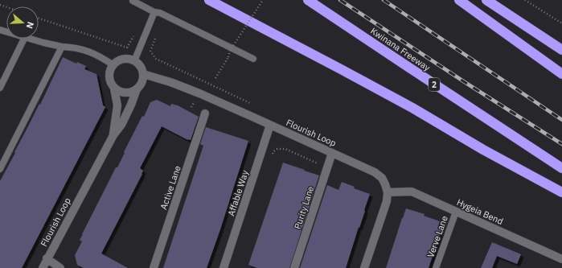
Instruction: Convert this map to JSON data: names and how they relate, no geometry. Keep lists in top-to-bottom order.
{
  "streets": {
    "highway": ["Kwinana Freeway", "2"],
    "street": [
      "Flourish Loop",
      "Active Lane",
      "Affable Way",
      "Purity Lane",
      "Hygeia Bend"
    ],
    "lane": ["Verve Lane"]
  },
  "crossings": [
    ["Flourish Loop", "Affable Way"],
    ["Flourish Loop", "Purity Lane"],
    ["Flourish Loop", "Hygeia Bend"],
    ["Hygeia Bend", "Verve Lane"]
  ],
  "north": "right"
}
